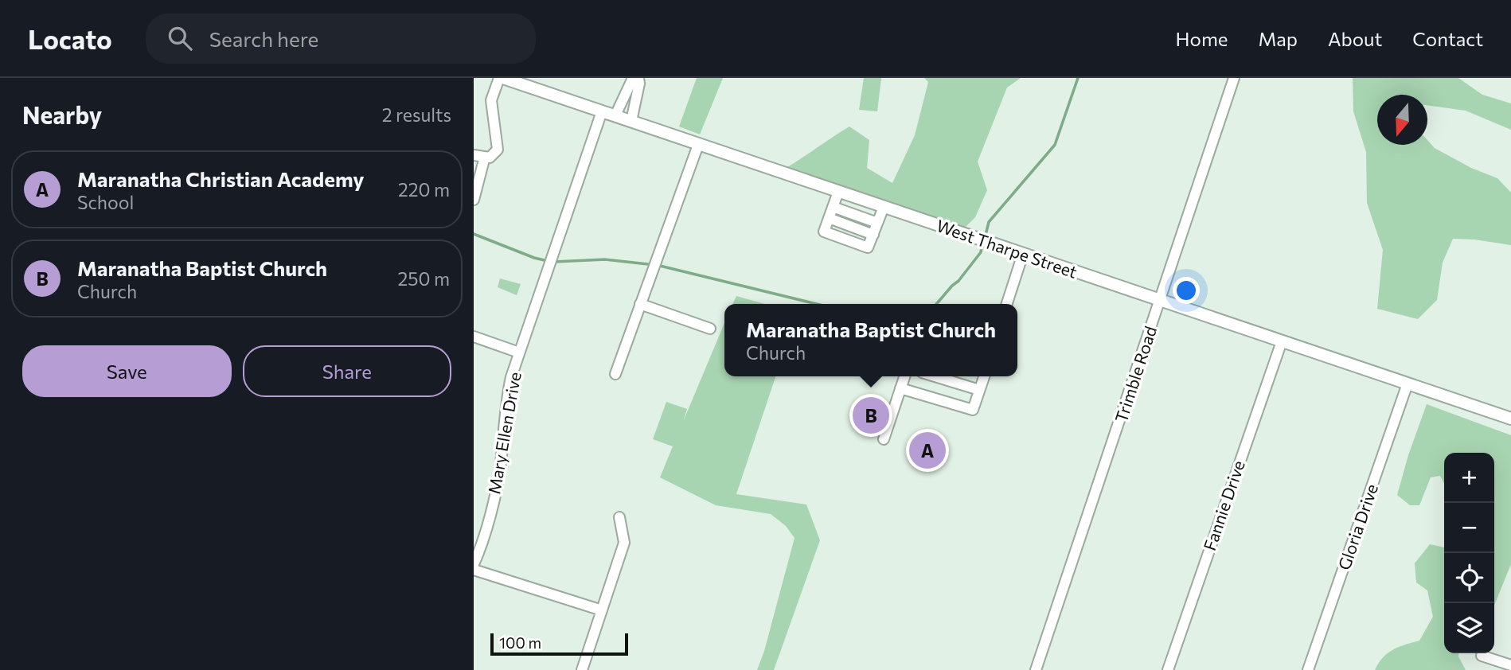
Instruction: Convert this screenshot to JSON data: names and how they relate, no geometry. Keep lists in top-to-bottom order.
{
  "streets": {
    "main road": ["West Tharpe Street"],
    "street": [
      "Trimble Road",
      "Mary Ellen Drive",
      "Fannie Drive",
      "Gloria Drive"
    ]
  },
  "crossings": [
    ["West Tharpe Street", "Trimble Road"],
    ["West Tharpe Street", "Mary Ellen Drive"],
    ["West Tharpe Street", "Fannie Drive"],
    ["West Tharpe Street", "Gloria Drive"]
  ],
  "scale_bar": "100 m",
  "north": "bottom",
  "page": {
    "header": "Locato",
    "search": "Search here",
    "nav": [
      "Home",
      "Map",
      "About",
      "Contact"
    ],
    "heading": ["Nearby", "2 results"],
    "list": [
      {
        "mark": "A",
        "name": "Maranatha Christian Academy",
        "note": "School",
        "value": "220 m"
      },
      {
        "mark": "B",
        "name": "Maranatha Baptist Church",
        "note": "Church",
        "value": "250 m"
      }
    ],
    "popup": ["Maranatha Baptist Church", "Church"],
    "buttons": ["Save", "Share"],
    "pins": ["B", "A"],
    "map_buttons": ["+", "−"],
    "scale": "100 m"
  }
}
